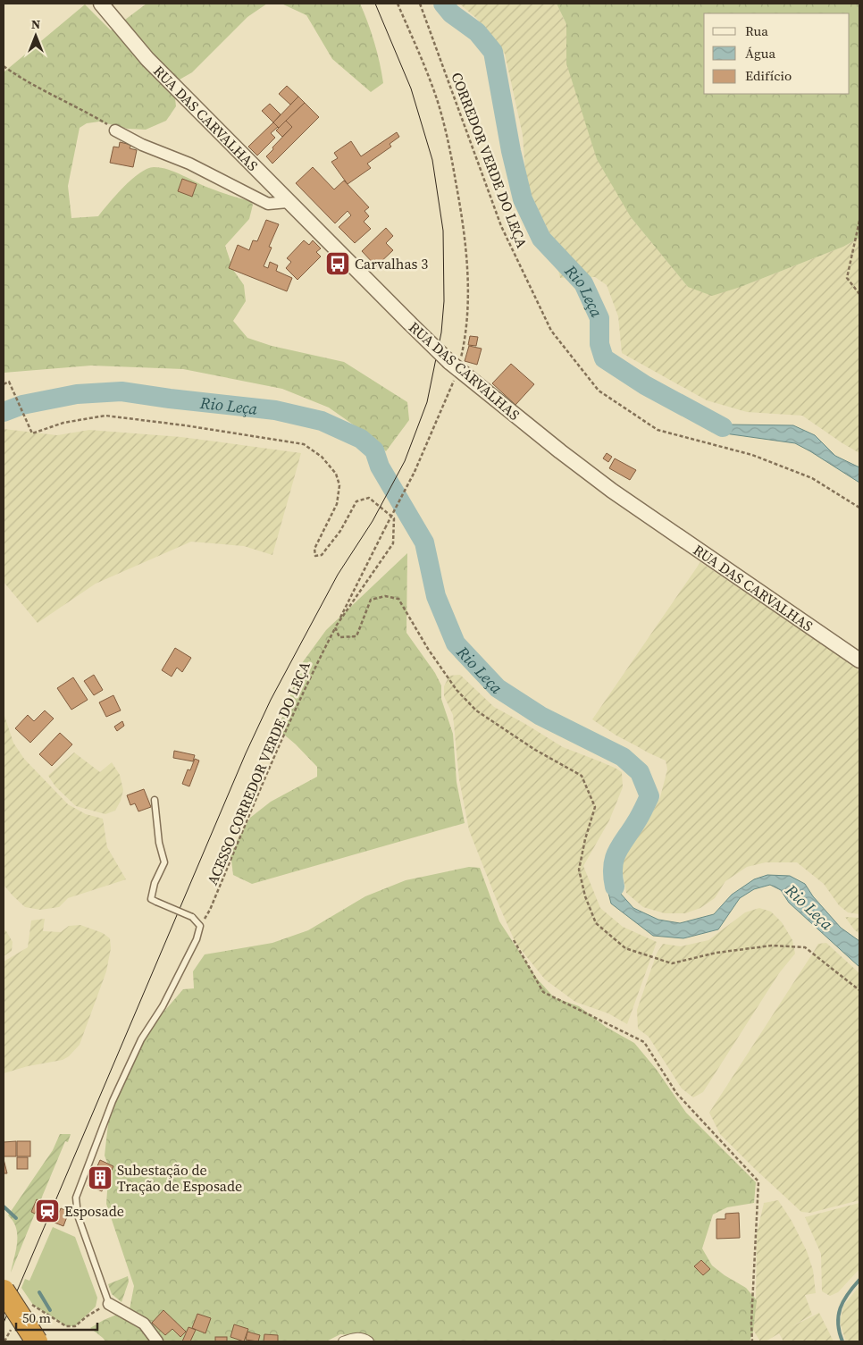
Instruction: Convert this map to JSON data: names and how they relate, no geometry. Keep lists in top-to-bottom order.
{
  "streets": {
    "street": ["RUA DAS CARVALHAS"],
    "path": ["CORREDOR VERDE DO LEÇA", "ACESSO CORREDOR VERDE DO LEÇA"]
  },
  "crossings": [
    ["RUA DAS CARVALHAS", "CORREDOR VERDE DO LEÇA"],
    ["CORREDOR VERDE DO LEÇA", "ACESSO CORREDOR VERDE DO LEÇA"]
  ],
  "water": ["Rio Leça"],
  "places": {
    "bus stop": ["Carvalhas 3"],
    "building": ["Subestação de Tração de Esposade"],
    "station": ["Esposade"]
  },
  "legend": ["Rua", "Água", "Edifício"],
  "scale_bar": "50 m",
  "north": "top"
}
